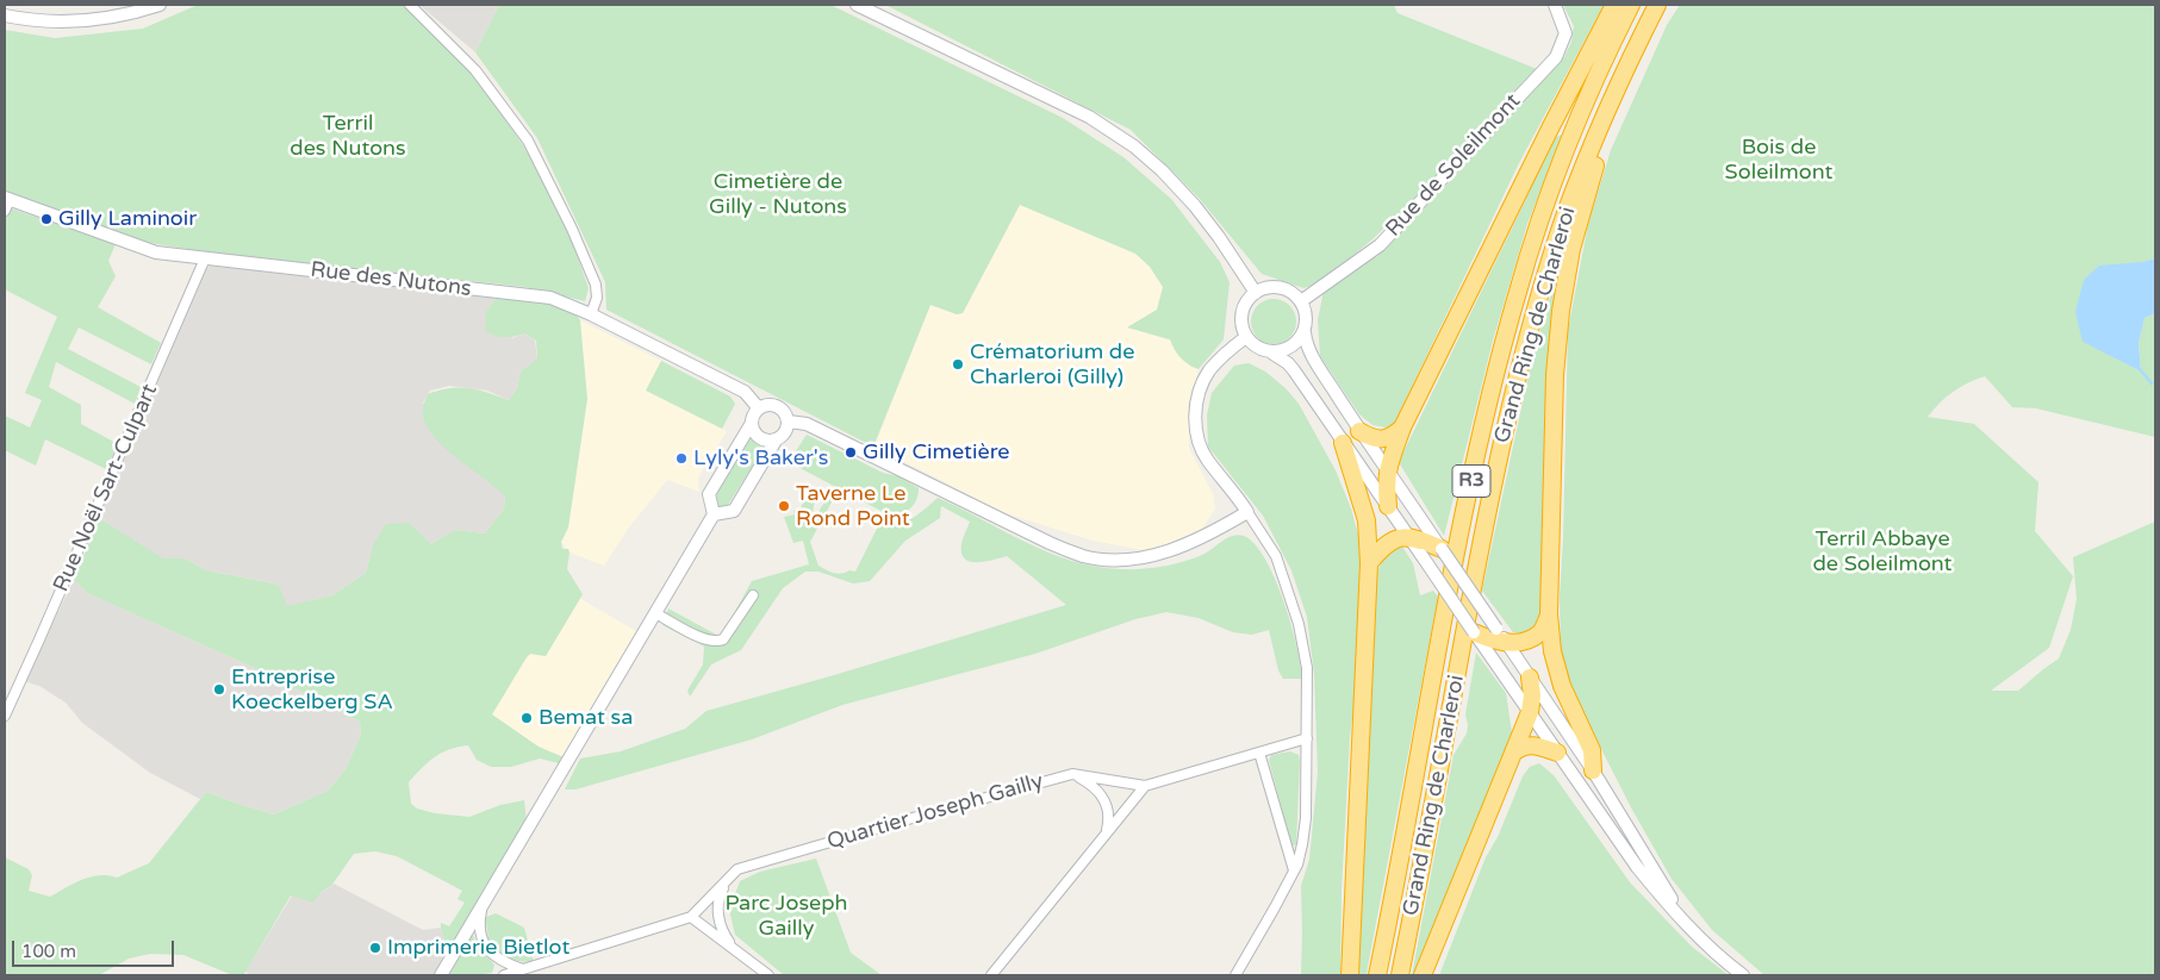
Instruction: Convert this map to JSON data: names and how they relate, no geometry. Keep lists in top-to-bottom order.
{
  "streets": {
    "highway": ["Grand Ring de Charleroi", "R3"],
    "street": [
      "Rue de Soleilmont",
      "Rue des Nutons",
      "Rue Noël Sart-Culpart",
      "Quartier Joseph Gailly"
    ]
  },
  "crossings": [
    ["Rue des Nutons", "Rue Noël Sart-Culpart"]
  ],
  "parks": [
    "Terril des Nutons",
    "Bois de Soleilmont",
    "Cimetière de Gilly - Nutons",
    "Terril Abbaye de Soleilmont",
    "Parc Joseph Gailly"
  ],
  "places": [
    "Gilly Laminoir",
    "Crématorium de Charleroi (Gilly)",
    "Gilly Cimetière",
    "Lyly's Baker's",
    "Taverne Le Rond Point",
    "Entreprise Koeckelberg SA",
    "Bemat sa",
    "Imprimerie Bietlot"
  ],
  "scale_bar": "100 m"
}
